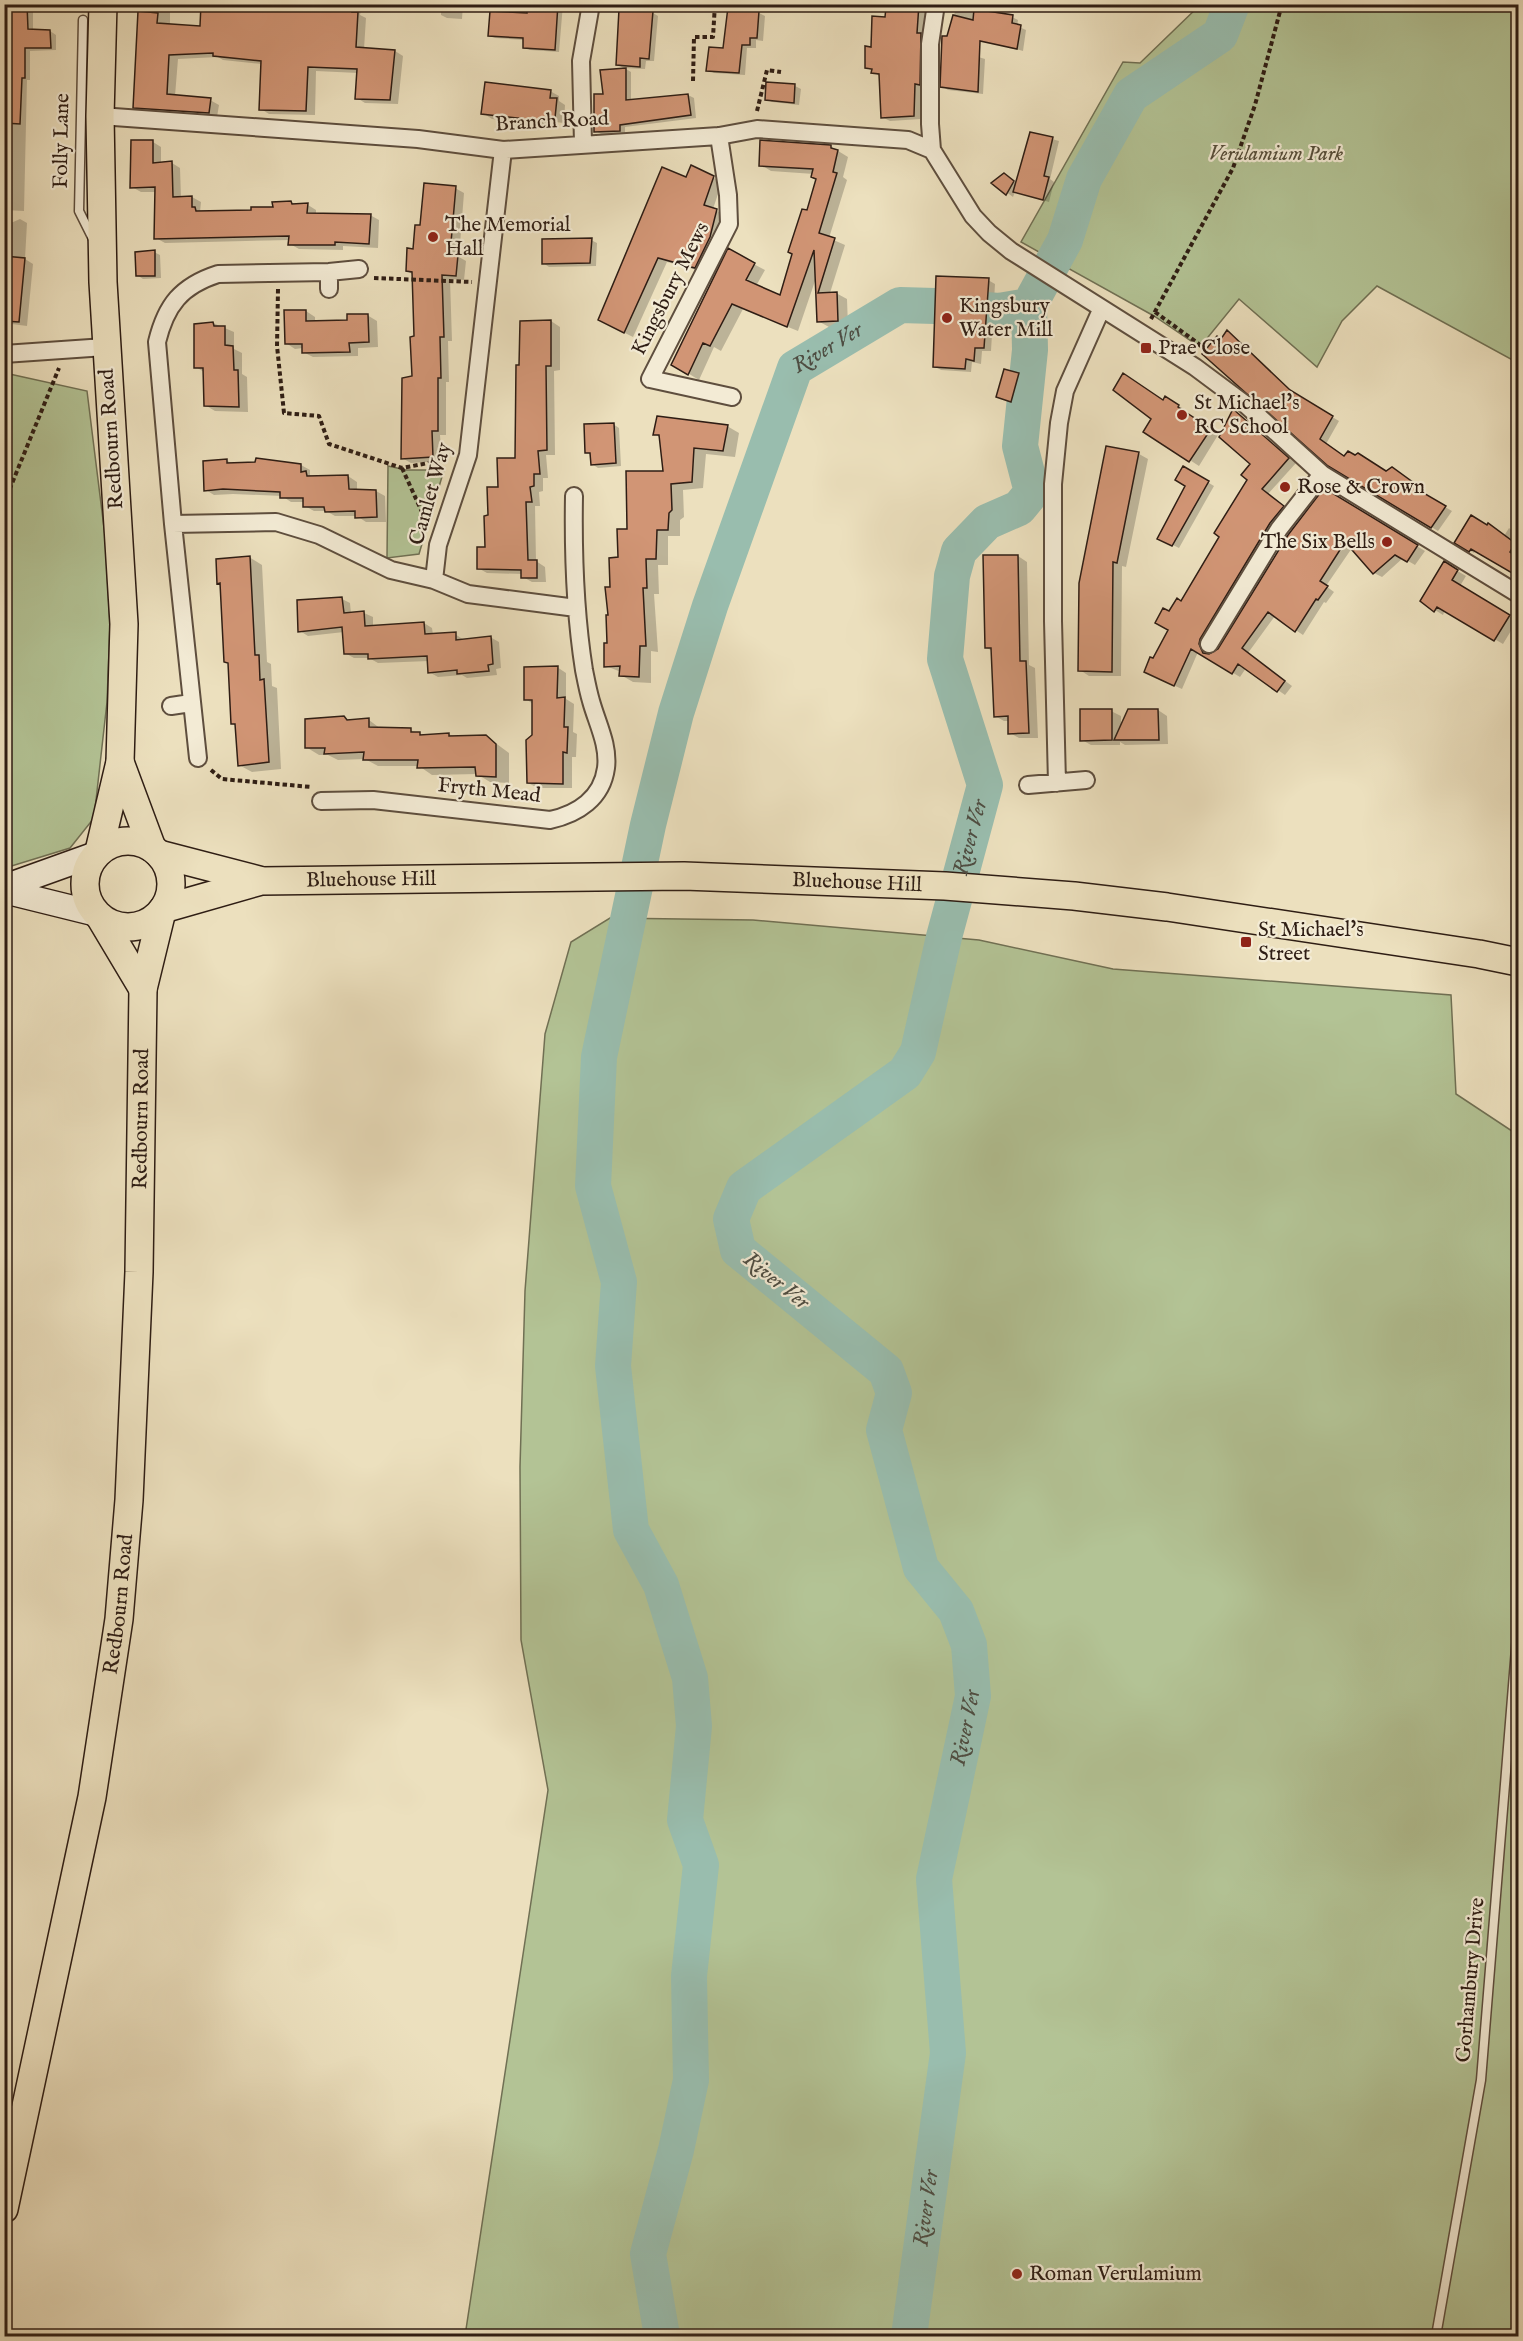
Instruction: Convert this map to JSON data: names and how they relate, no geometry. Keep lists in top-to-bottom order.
{
  "streets": {
    "main road": ["Redbourn Road", "Bluehouse Hill"],
    "street": [
      "Branch Road",
      "Kingsbury Mews",
      "Camlet Way",
      "Fryth Mead"
    ],
    "lane": ["Folly Lane", "Gorhambury Drive"]
  },
  "crossings": [
    ["Branch Road", "Kingsbury Mews"],
    ["Branch Road", "Redbourn Road"],
    ["Branch Road", "Camlet Way"],
    ["Folly Lane", "Redbourn Road"],
    ["Redbourn Road", "Bluehouse Hill"]
  ],
  "water": ["River Ver"],
  "parks": ["Verulamium Park"],
  "places": {
    "other": [
      "The Memorial Hall",
      "Kingsbury Water Mill",
      "St Michael's RC School",
      "Rose & Crown",
      "The Six Bells",
      "Roman Verulamium"
    ],
    "transit": ["Prae Close", "St Michael's Street"]
  }
}
